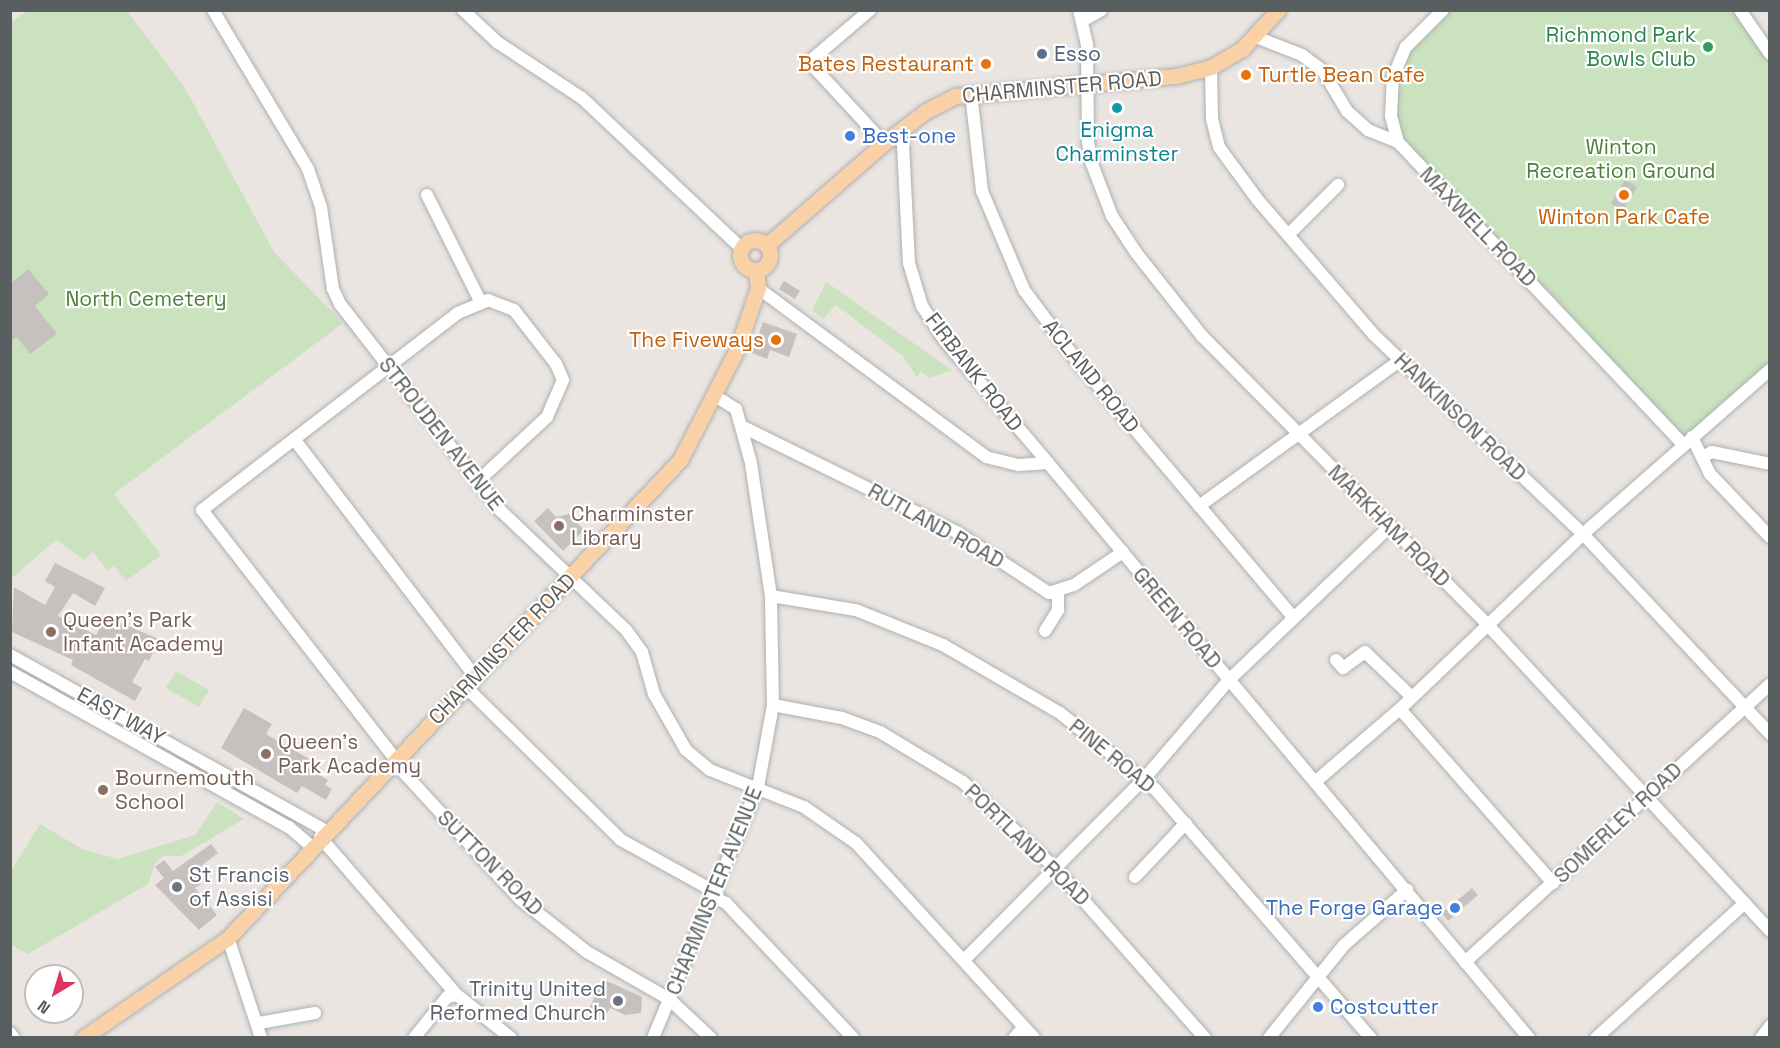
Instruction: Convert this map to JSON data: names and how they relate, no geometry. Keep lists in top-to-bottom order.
{
  "streets": {
    "main road": ["CHARMINSTER ROAD"],
    "street": [
      "MAXWELL ROAD",
      "FIRBANK ROAD",
      "ACLAND ROAD",
      "HANKINSON ROAD",
      "STROUDEN AVENUE",
      "RUTLAND ROAD",
      "MARKHAM ROAD",
      "GREEN ROAD",
      "EAST WAY",
      "PINE ROAD",
      "SOMERLEY ROAD",
      "PORTLAND ROAD",
      "SUTTON ROAD",
      "CHARMINSTER AVENUE"
    ]
  },
  "crossings": [
    ["CHARMINSTER ROAD", "MAXWELL ROAD"],
    ["CHARMINSTER ROAD", "FIRBANK ROAD"],
    ["CHARMINSTER ROAD", "ACLAND ROAD"],
    ["CHARMINSTER ROAD", "HANKINSON ROAD"],
    ["CHARMINSTER ROAD", "STROUDEN AVENUE"],
    ["CHARMINSTER ROAD", "MARKHAM ROAD"],
    ["CHARMINSTER ROAD", "EAST WAY"],
    ["CHARMINSTER ROAD", "SUTTON ROAD"],
    ["CHARMINSTER ROAD", "CHARMINSTER AVENUE"],
    ["FIRBANK ROAD", "GREEN ROAD"],
    ["HANKINSON ROAD", "SOMERLEY ROAD"],
    ["STROUDEN AVENUE", "CHARMINSTER AVENUE"],
    ["RUTLAND ROAD", "CHARMINSTER AVENUE"],
    ["MARKHAM ROAD", "SOMERLEY ROAD"],
    ["GREEN ROAD", "SOMERLEY ROAD"],
    ["PINE ROAD", "CHARMINSTER AVENUE"],
    ["PORTLAND ROAD", "CHARMINSTER AVENUE"],
    ["SUTTON ROAD", "CHARMINSTER AVENUE"]
  ],
  "parks": ["Winton Recreation Ground", "North Cemetery"],
  "places": [
    "Richmond Park Bowls Club",
    "Esso",
    "Bates Restaurant",
    "Turtle Bean Cafe",
    "Enigma Charminster",
    "Best-one",
    "Winton Park Cafe",
    "The Fiveways",
    "Charminster Library",
    "Queen's Park Infant Academy",
    "Queen's Park Academy",
    "Bournemouth School",
    "St Francis of Assisi",
    "The Forge Garage",
    "Trinity United Reformed Church",
    "Costcutter"
  ],
  "north": "bottom left"
}
